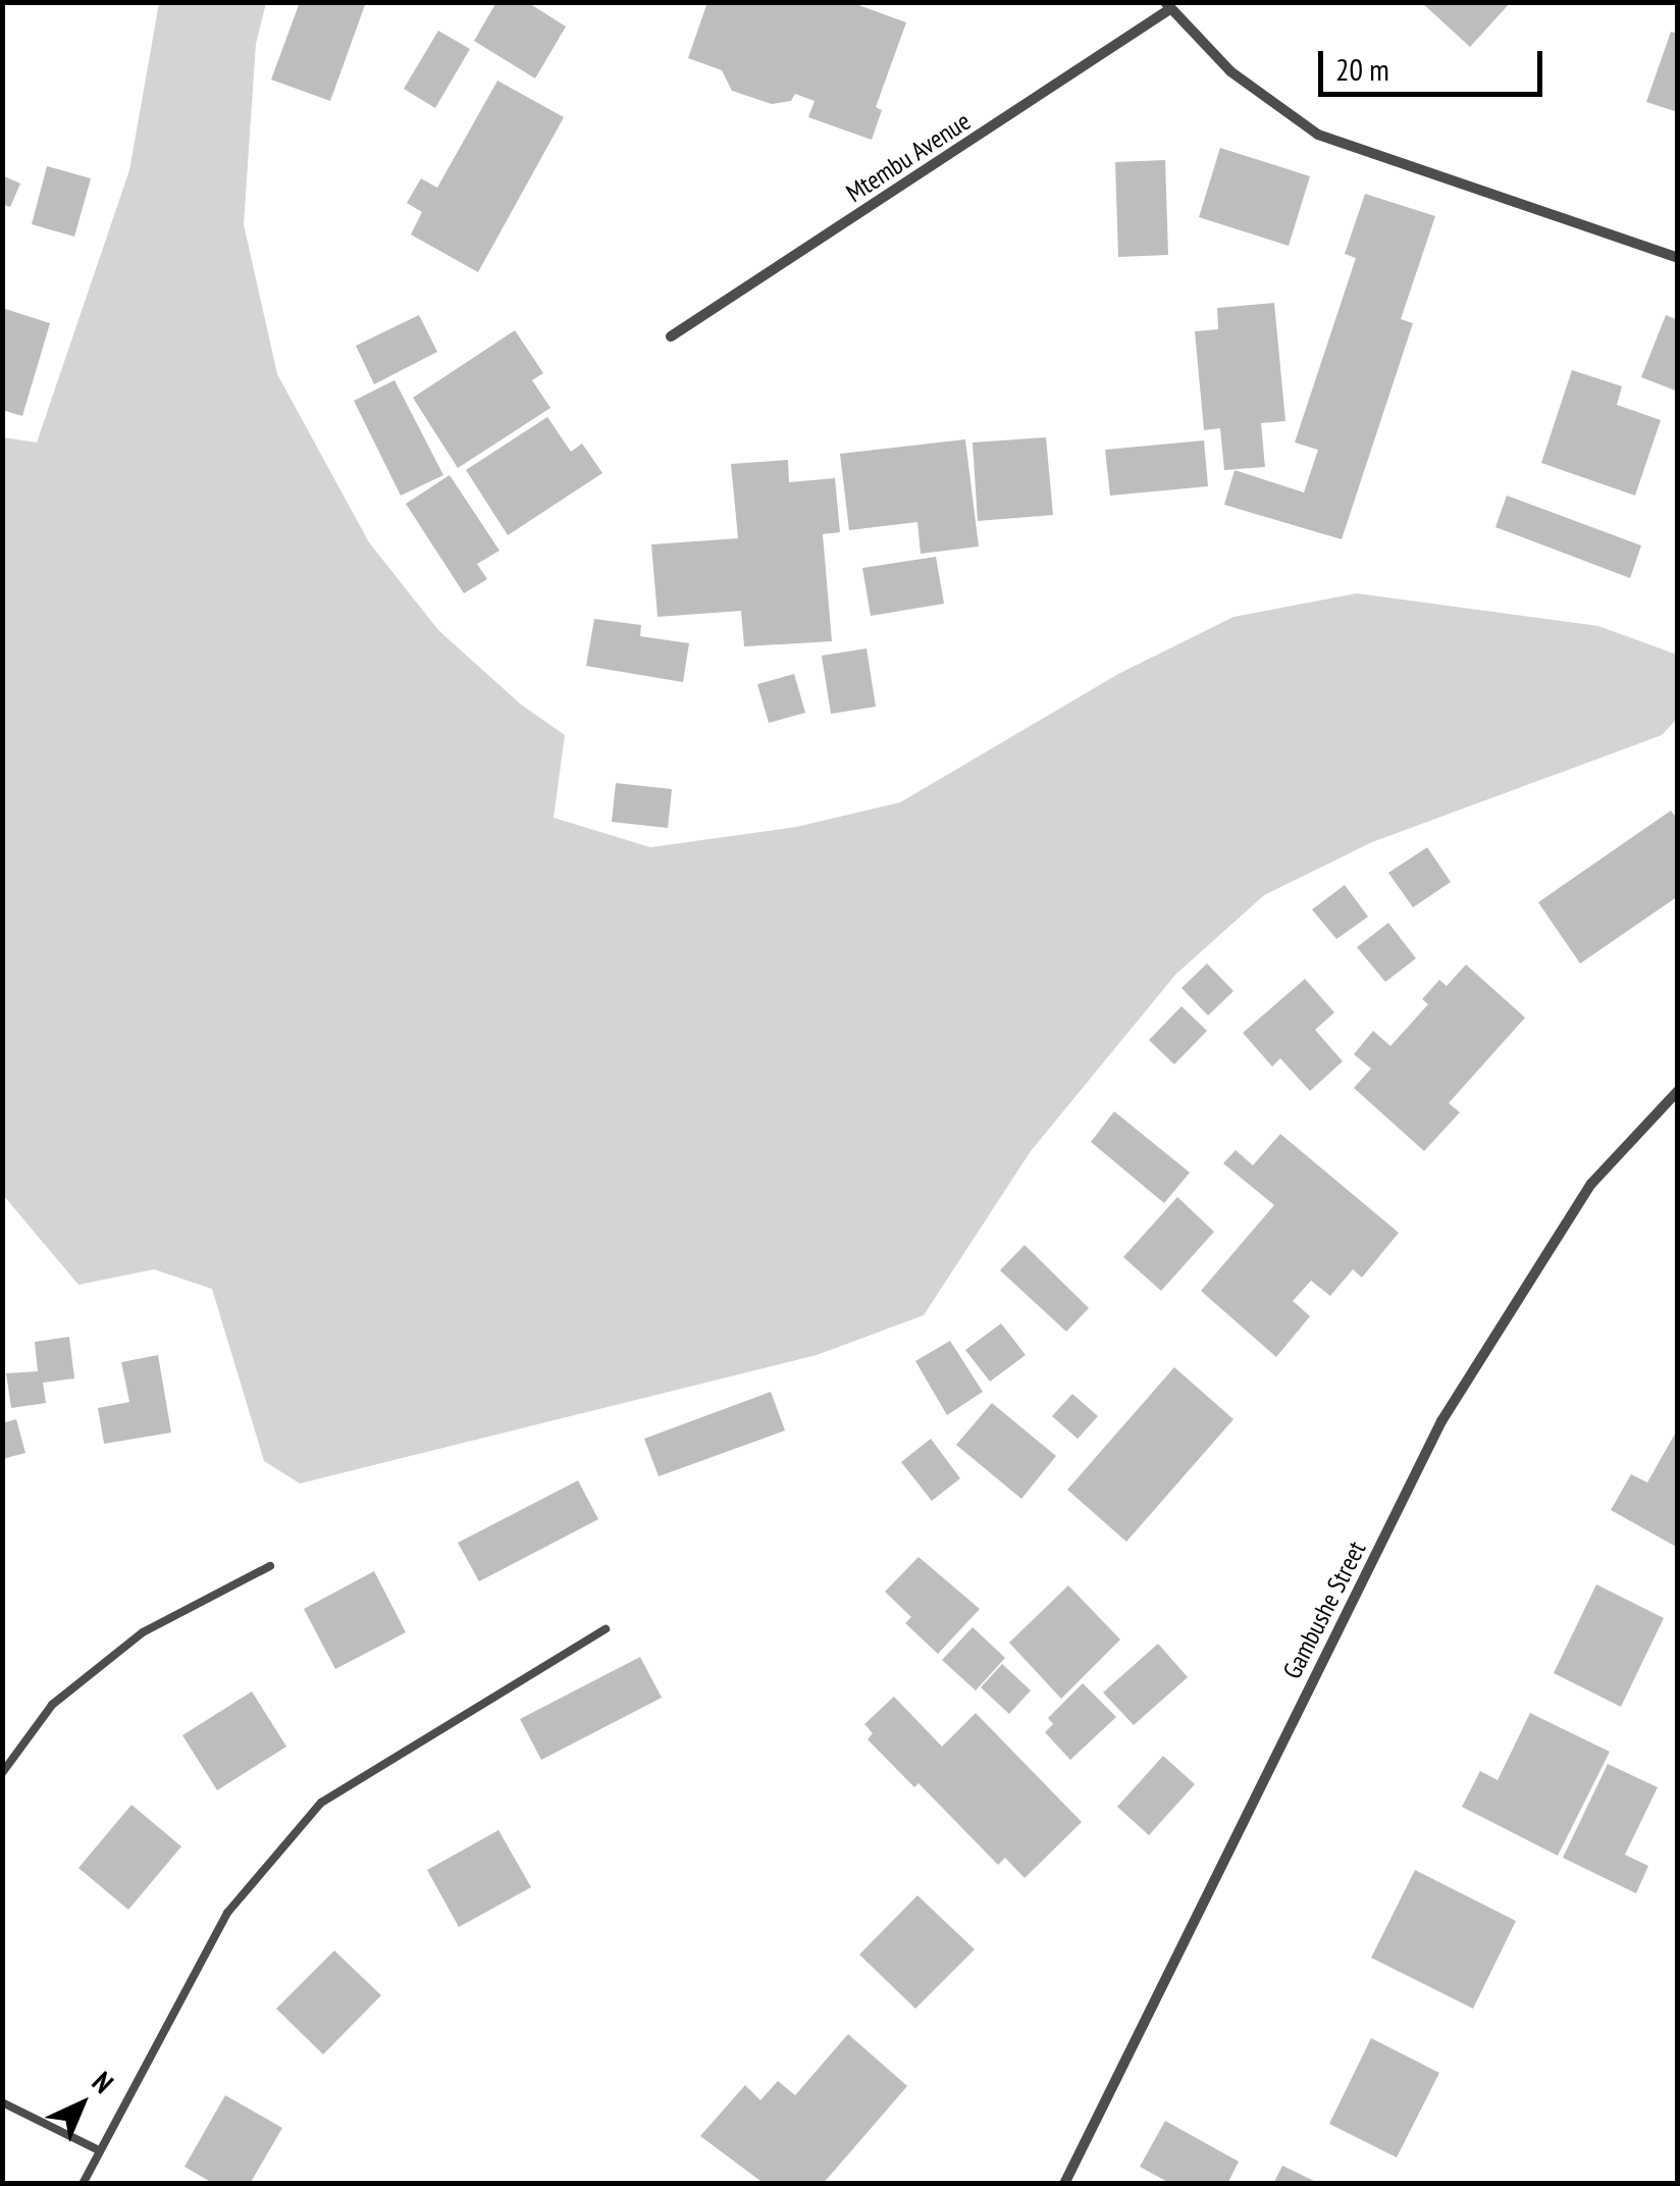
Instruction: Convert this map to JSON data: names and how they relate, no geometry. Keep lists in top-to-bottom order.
{
  "streets": {
    "street": ["Mtembu Avenue", "Gambushe Street"]
  },
  "scale_bar": "20 m",
  "north": "top right"
}
